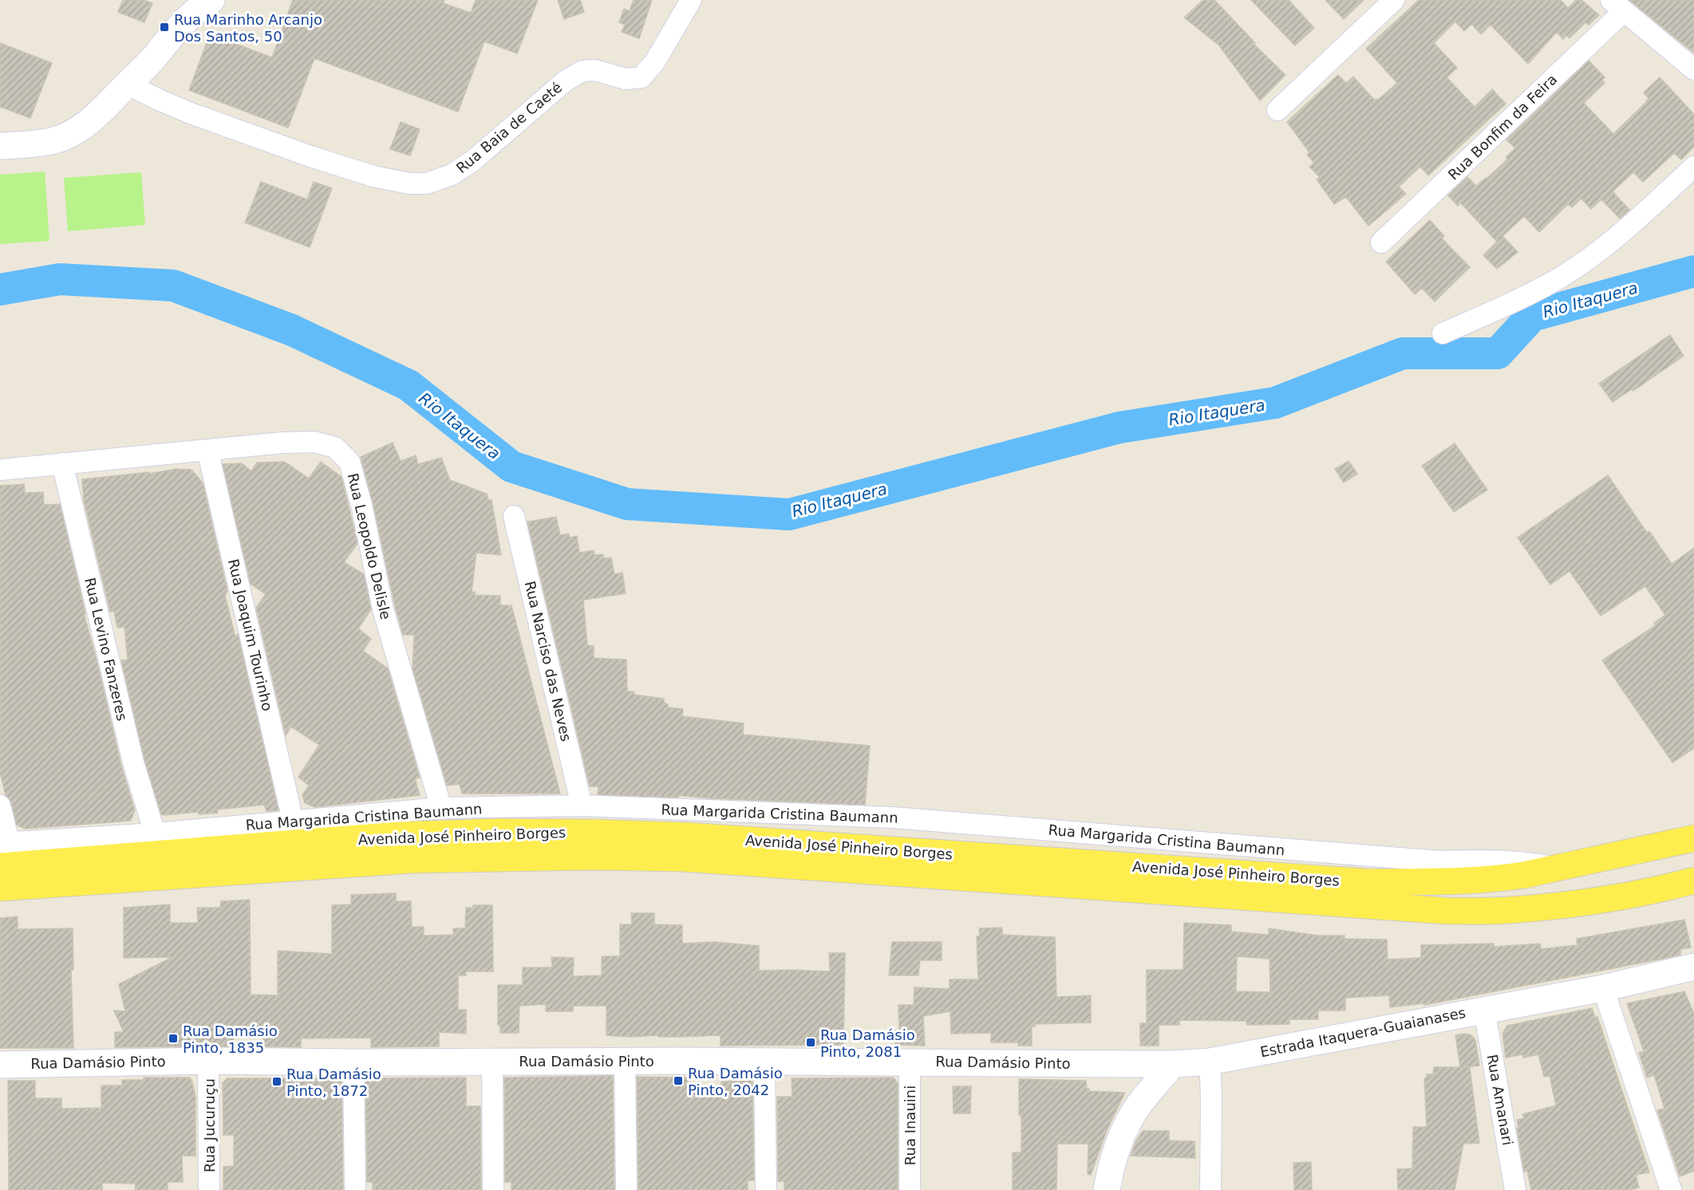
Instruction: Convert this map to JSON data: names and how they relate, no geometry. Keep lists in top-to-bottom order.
{
  "streets": {
    "main road": ["Avenida José Pinheiro Borges"],
    "street": [
      "Rua Bonfim da Feira",
      "Rua Baia de Caeté",
      "Rua Leopoldo Delisle",
      "Rua Joaquim Tourinho",
      "Rua Levino Fanzeres",
      "Rua Narciso das Neves",
      "Rua Margarida Cristina Baumann",
      "Estrada Itaquera-Guaianases",
      "Rua Damásio Pinto",
      "Rua Amanari",
      "Rua Jucuruçu",
      "Rua Inauini"
    ]
  },
  "crossings": [
    ["Rua Leopoldo Delisle", "Rua Joaquim Tourinho"],
    ["Rua Leopoldo Delisle", "Rua Levino Fanzeres"],
    ["Rua Leopoldo Delisle", "Rua Margarida Cristina Baumann"],
    ["Rua Joaquim Tourinho", "Rua Margarida Cristina Baumann"],
    ["Rua Levino Fanzeres", "Rua Margarida Cristina Baumann"],
    ["Rua Narciso das Neves", "Rua Margarida Cristina Baumann"],
    ["Rua Margarida Cristina Baumann", "Avenida José Pinheiro Borges"],
    ["Estrada Itaquera-Guaianases", "Rua Damásio Pinto"],
    ["Estrada Itaquera-Guaianases", "Rua Amanari"],
    ["Rua Damásio Pinto", "Rua Jucuruçu"],
    ["Rua Damásio Pinto", "Rua Inauini"]
  ],
  "water": ["Rio Itaquera"],
  "places": {
    "transit": [
      "Rua Marinho Arcanjo Dos Santos, 50",
      "Rua Damásio Pinto, 1835",
      "Rua Damásio Pinto, 2081",
      "Rua Damásio Pinto, 2042",
      "Rua Damásio Pinto, 1872"
    ]
  }
}
